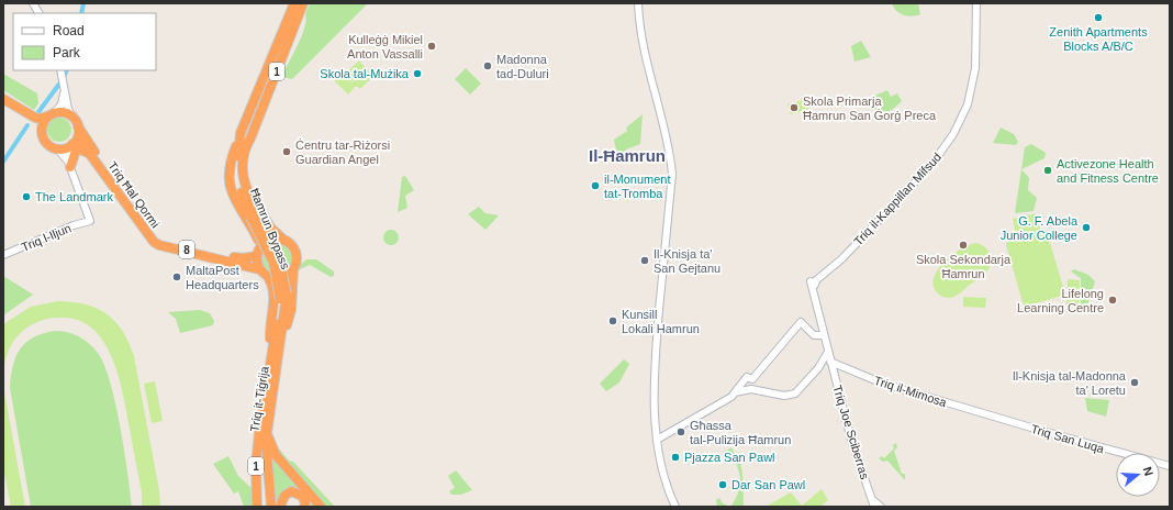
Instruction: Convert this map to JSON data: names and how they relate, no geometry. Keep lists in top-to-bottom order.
{
  "streets": {
    "highway": [
      "1",
      "Triq Ħal Qormi",
      "Ħamrun Bypass",
      "8",
      "Triq it-Tiġrija"
    ],
    "street": [
      "Triq il-Kappillan Mifsud",
      "Triq l-Iljun",
      "Triq il-Mimosa",
      "Triq Joe Sciberras",
      "Triq San Luqa"
    ]
  },
  "crossings": [
    ["1", "Ħamrun Bypass"],
    ["1", "Triq it-Tiġrija"],
    ["Triq Ħal Qormi", "Ħamrun Bypass"],
    ["Triq Ħal Qormi", "8"],
    ["Triq il-Kappillan Mifsud", "Triq Joe Sciberras"],
    ["Ħamrun Bypass", "8"],
    ["Ħamrun Bypass", "Triq it-Tiġrija"],
    ["Triq il-Mimosa", "Triq Joe Sciberras"],
    ["Triq il-Mimosa", "Triq San Luqa"]
  ],
  "districts": ["Il-Ħamrun"],
  "places": [
    "Zenith Apartments Blocks A/B/C",
    "Kulleġġ Mikiel Anton Vassalli",
    "Madonna tad-Duluri",
    "Skola tal-Mużika",
    "Skola Primarja Ħamrun San Ġorġ Preca",
    "Ċentru tar-Riżorsi Guardian Angel",
    "Activezone Health and Fitness Centre",
    "il-Monument tat-Tromba",
    "The Landmark",
    "G. F. Abela Junior College",
    "Skola Sekondarja Ħamrun",
    "Il-Knisja ta' San Gejtanu",
    "MaltaPost Headquarters",
    "Lifelong Learning Centre",
    "Kunsill Lokali Hamrun",
    "Il-Knisja tal-Madonna ta' Loretu",
    "Għassa tal-Pulizija Ħamrun",
    "Pjazza San Pawl",
    "Dar San Pawl"
  ],
  "legend": ["Road", "Park"],
  "north": "right"
}
